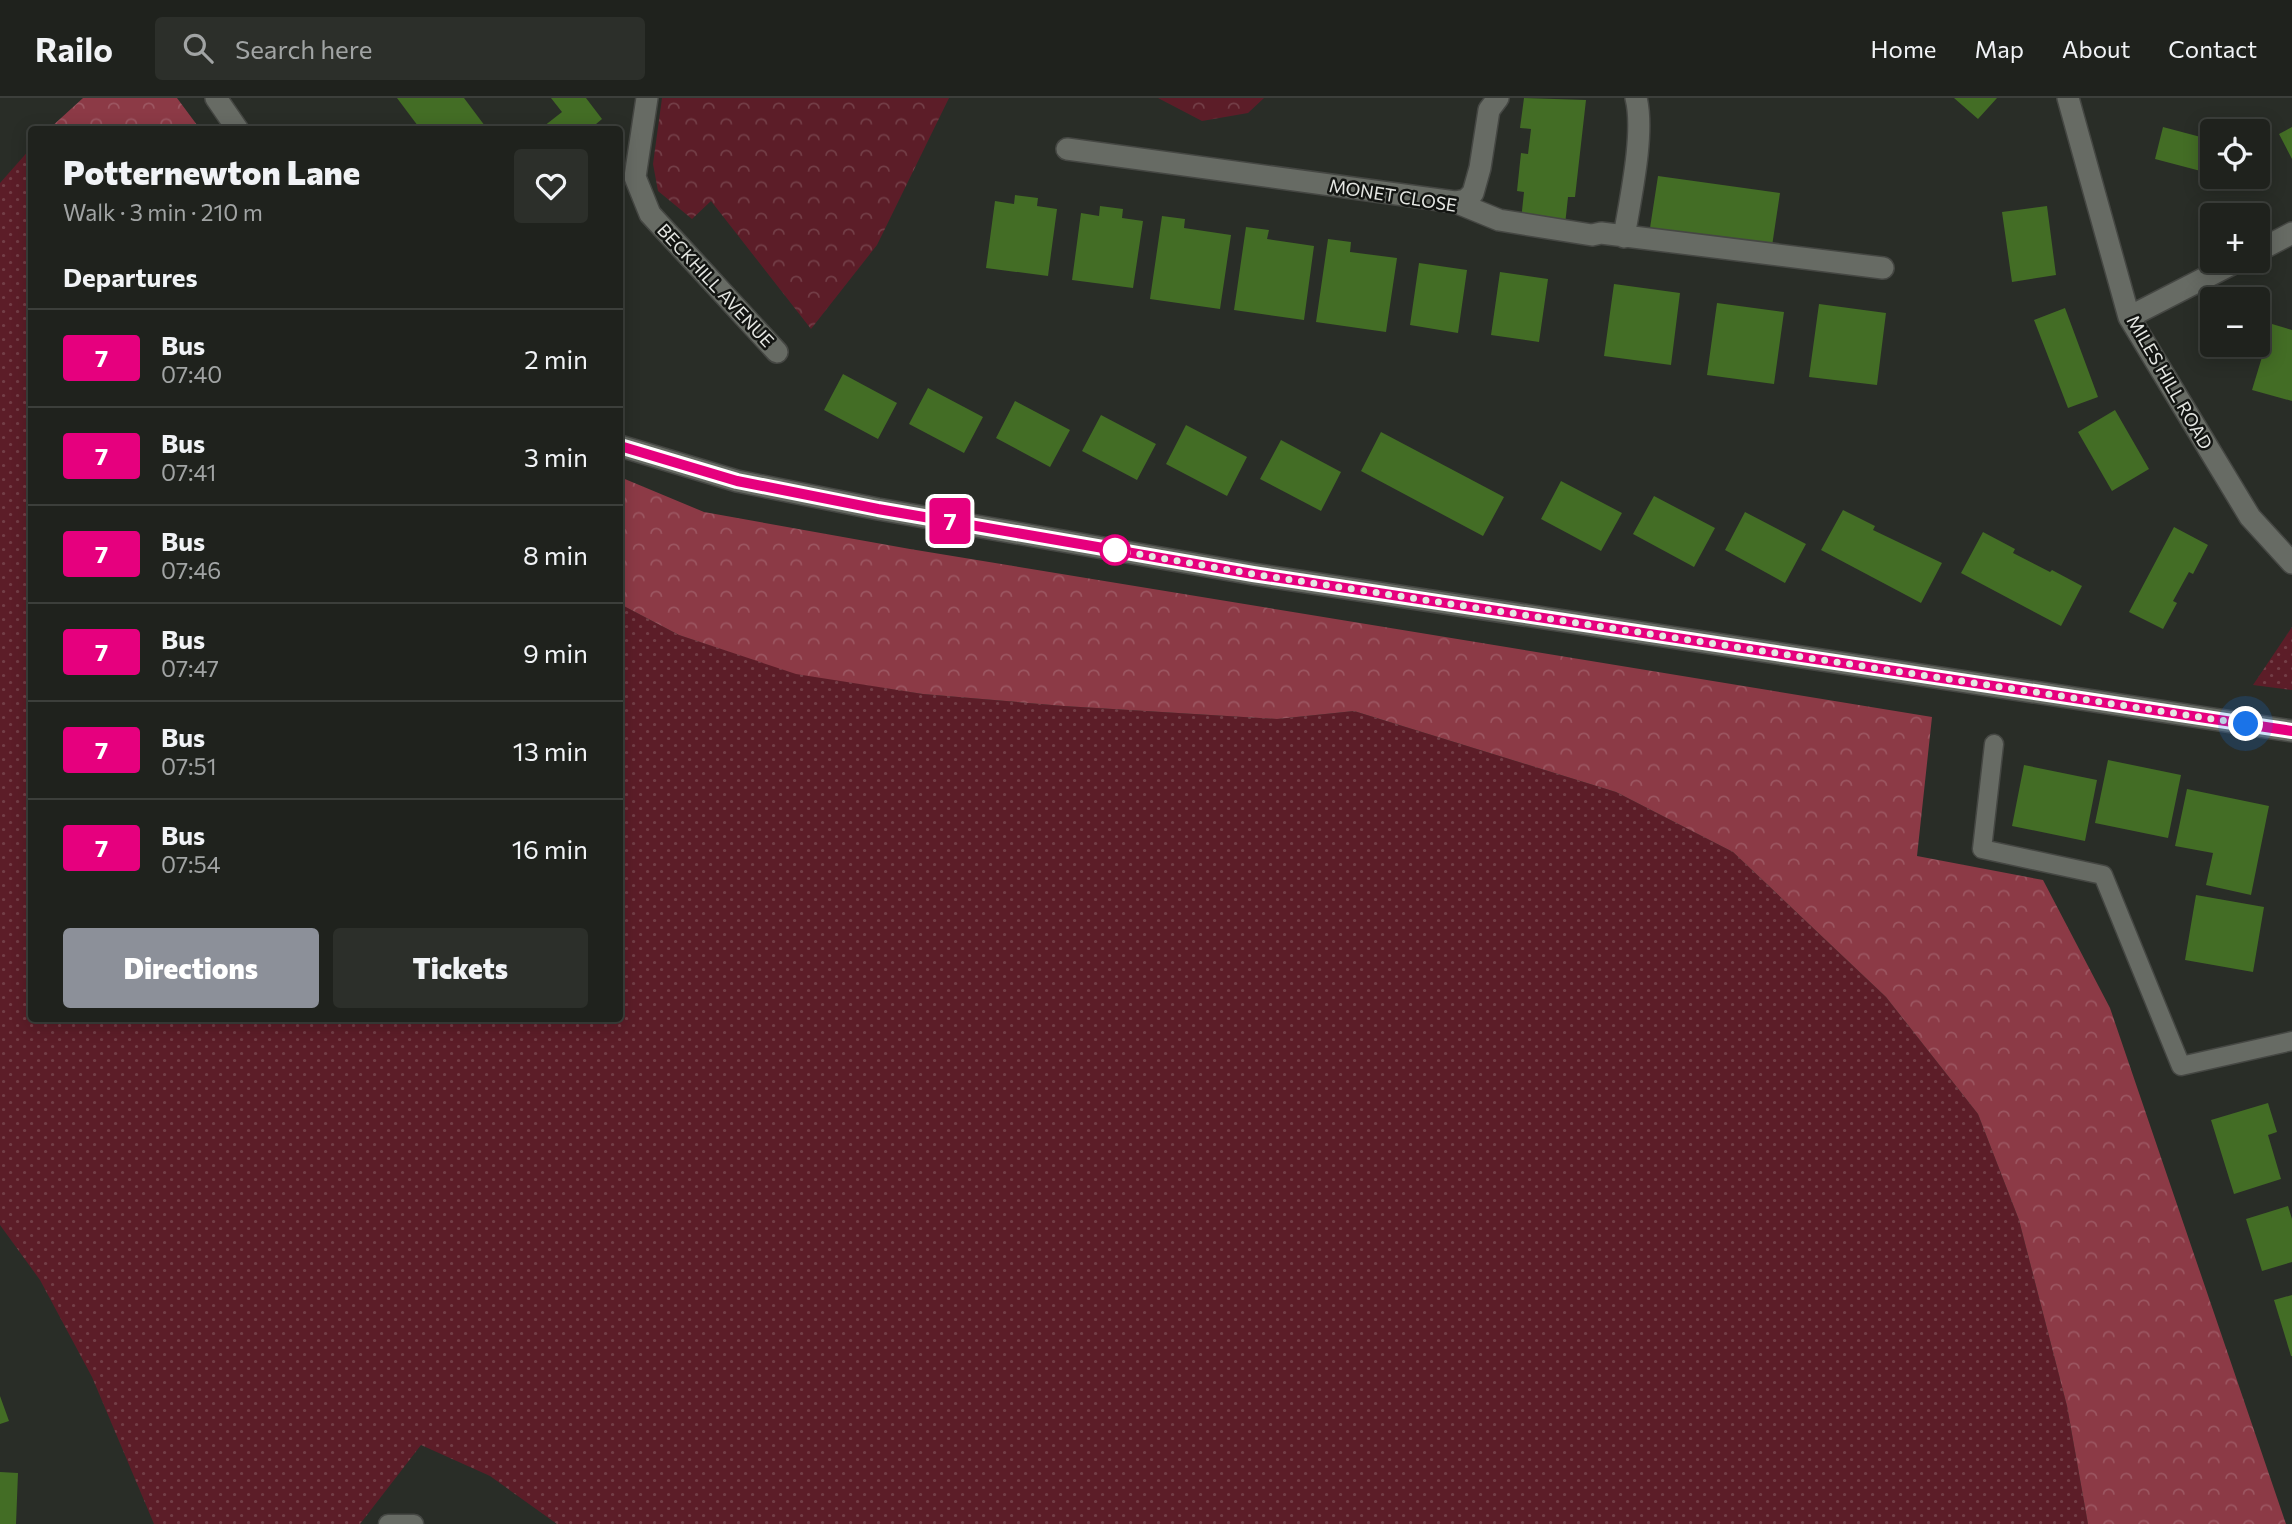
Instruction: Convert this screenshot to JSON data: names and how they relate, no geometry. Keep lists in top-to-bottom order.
{
  "streets": {
    "street": ["MONET CLOSE", "BECKHILL AVENUE", "MILES HILL ROAD"]
  },
  "lines": ["bus line 7"],
  "page": {
    "header": "Railo",
    "search": "Search here",
    "nav": [
      "Home",
      "Map",
      "About",
      "Contact"
    ],
    "on_map": "7",
    "map_buttons": ["+", "−"],
    "heading": [
      ["Potternewton Lane", "Walk · 3 min · 210 m"],
      "Departures"
    ],
    "list": [
      {
        "mark": "7",
        "name": "Bus",
        "note": "07:40",
        "value": "2 min"
      },
      {
        "mark": "7",
        "name": "Bus",
        "note": "07:41",
        "value": "3 min"
      },
      {
        "mark": "7",
        "name": "Bus",
        "note": "07:46",
        "value": "8 min"
      },
      {
        "mark": "7",
        "name": "Bus",
        "note": "07:47",
        "value": "9 min"
      },
      {
        "mark": "7",
        "name": "Bus",
        "note": "07:51",
        "value": "13 min"
      },
      {
        "mark": "7",
        "name": "Bus",
        "note": "07:54",
        "value": "16 min"
      }
    ],
    "buttons": ["Directions", "Tickets"]
  }
}
